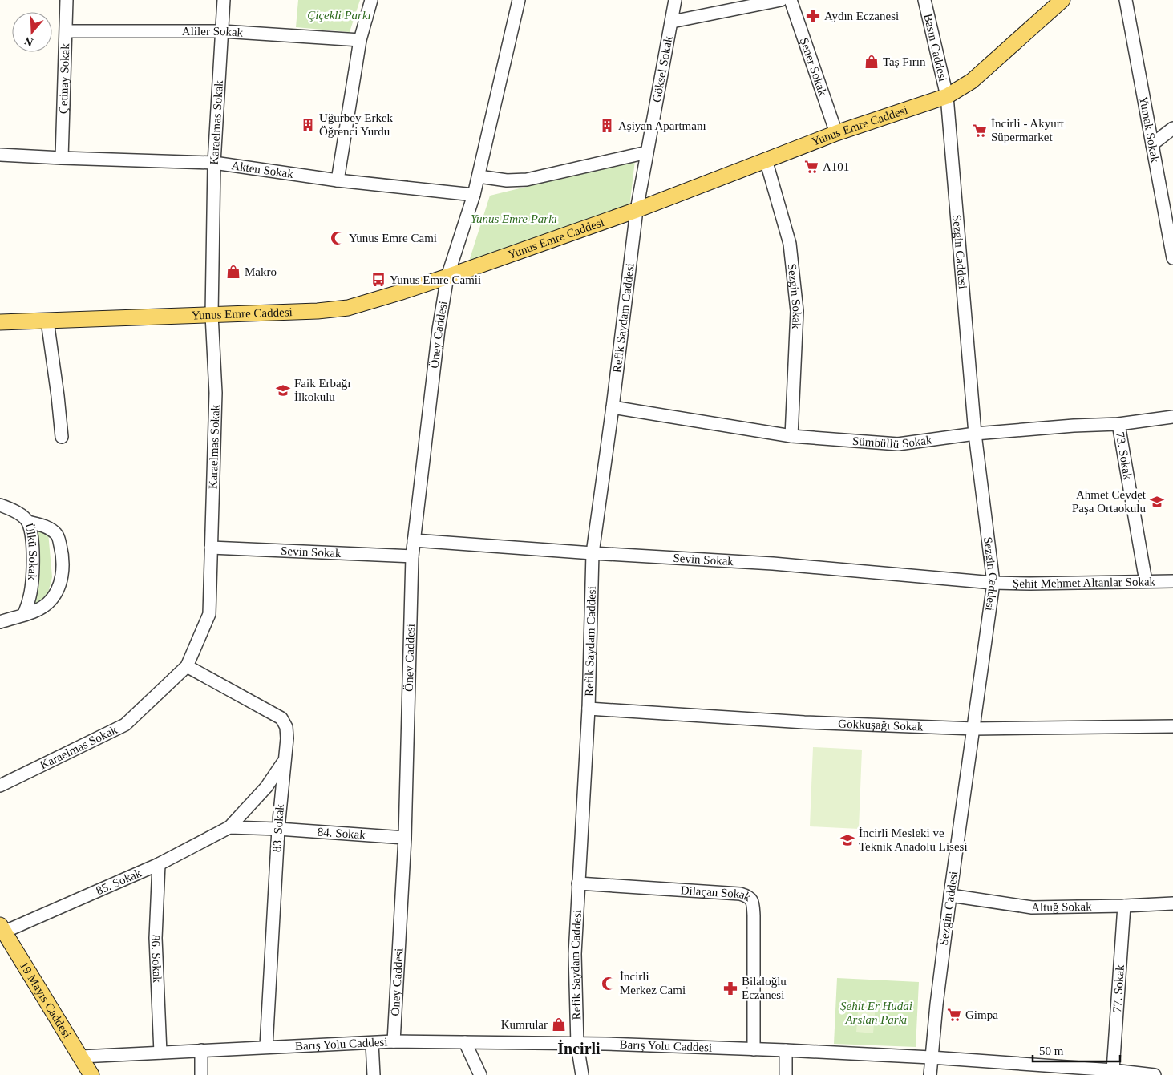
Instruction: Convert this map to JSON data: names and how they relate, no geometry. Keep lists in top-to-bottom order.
{
  "streets": {
    "main road": ["Yunus Emre Caddesi", "19 Mayıs Caddesi"],
    "street": [
      "Aliler Sokak",
      "Basın Caddesi",
      "Şener Sokak",
      "Göksel Sokak",
      "Çetinay Sokak",
      "Karaelmas Sokak",
      "Yumak Sokak",
      "Akten Sokak",
      "Sezgin Caddesi",
      "Sezgin Sokak",
      "Refik Saydam Caddesi",
      "Öney Caddesi",
      "Sümbüllü Sokak",
      "73. Sokak",
      "Sevin Sokak",
      "Ülkü Sokak",
      "Şehit Mehmet Altanlar Sokak",
      "Gökkuşağı Sokak",
      "83. Sokak",
      "84. Sokak",
      "85. Sokak",
      "Dilaçan Sokak",
      "Altuğ Sokak",
      "86. Sokak",
      "77. Sokak",
      "Barış Yolu Caddesi"
    ]
  },
  "crossings": [
    ["Aliler Sokak", "Çetinay Sokak"],
    ["Aliler Sokak", "Karaelmas Sokak"],
    ["Basın Caddesi", "Yunus Emre Caddesi"],
    ["Basın Caddesi", "Sezgin Caddesi"],
    ["Şener Sokak", "Yunus Emre Caddesi"],
    ["Göksel Sokak", "Yunus Emre Caddesi"],
    ["Göksel Sokak", "Refik Saydam Caddesi"],
    ["Çetinay Sokak", "Akten Sokak"],
    ["Karaelmas Sokak", "Yunus Emre Caddesi"],
    ["Karaelmas Sokak", "Akten Sokak"],
    ["Karaelmas Sokak", "Sevin Sokak"],
    ["Karaelmas Sokak", "83. Sokak"],
    ["Yunus Emre Caddesi", "Sezgin Caddesi"],
    ["Yunus Emre Caddesi", "Sezgin Sokak"],
    ["Yunus Emre Caddesi", "Refik Saydam Caddesi"],
    ["Yunus Emre Caddesi", "Öney Caddesi"],
    ["Sezgin Caddesi", "Sümbüllü Sokak"],
    ["Sezgin Caddesi", "Sevin Sokak"],
    ["Sezgin Caddesi", "Şehit Mehmet Altanlar Sokak"],
    ["Sezgin Caddesi", "Gökkuşağı Sokak"],
    ["Sezgin Caddesi", "Altuğ Sokak"],
    ["Sezgin Caddesi", "Barış Yolu Caddesi"],
    ["Sezgin Sokak", "Sümbüllü Sokak"],
    ["Refik Saydam Caddesi", "Sümbüllü Sokak"],
    ["Refik Saydam Caddesi", "Sevin Sokak"],
    ["Refik Saydam Caddesi", "Gökkuşağı Sokak"],
    ["Refik Saydam Caddesi", "Dilaçan Sokak"],
    ["Refik Saydam Caddesi", "Barış Yolu Caddesi"],
    ["Öney Caddesi", "Sevin Sokak"],
    ["Öney Caddesi", "84. Sokak"],
    ["Öney Caddesi", "Barış Yolu Caddesi"],
    ["Sümbüllü Sokak", "73. Sokak"],
    ["73. Sokak", "Şehit Mehmet Altanlar Sokak"],
    ["Sevin Sokak", "Şehit Mehmet Altanlar Sokak"],
    ["83. Sokak", "84. Sokak"],
    ["83. Sokak", "85. Sokak"],
    ["83. Sokak", "Barış Yolu Caddesi"],
    ["84. Sokak", "85. Sokak"],
    ["85. Sokak", "86. Sokak"],
    ["85. Sokak", "19 Mayıs Caddesi"],
    ["Dilaçan Sokak", "Barış Yolu Caddesi"],
    ["Altuğ Sokak", "77. Sokak"],
    ["86. Sokak", "Barış Yolu Caddesi"],
    ["77. Sokak", "Barış Yolu Caddesi"],
    ["19 Mayıs Caddesi", "Barış Yolu Caddesi"]
  ],
  "districts": ["İncirli"],
  "parks": ["Çiçekli Parkı", "Yunus Emre Parkı", "Şehit Er Hudai Arslan Parkı"],
  "places": {
    "pharmacy": ["Aydın Eczanesi", "Bilaloğlu Eczanesi"],
    "shop": ["Taş Fırın", "Makro", "Kumrular"],
    "building": ["Uğurbey Erkek Öğrenci Yurdu", "Aşiyan Apartmanı"],
    "supermarket": ["İncirli - Akyurt Süpermarket", "A101", "Gimpa"],
    "mosque": ["Yunus Emre Cami", "İncirli Merkez Cami"],
    "bus stop": ["Yunus Emre Camii"],
    "school or university": ["Faik Erbağı İlkokulu", "Ahmet Cevdet Paşa Ortaokulu", "İncirli Mesleki ve Teknik Anadolu Lisesi"]
  },
  "scale_bar": "50 m",
  "north": "bottom"
}
